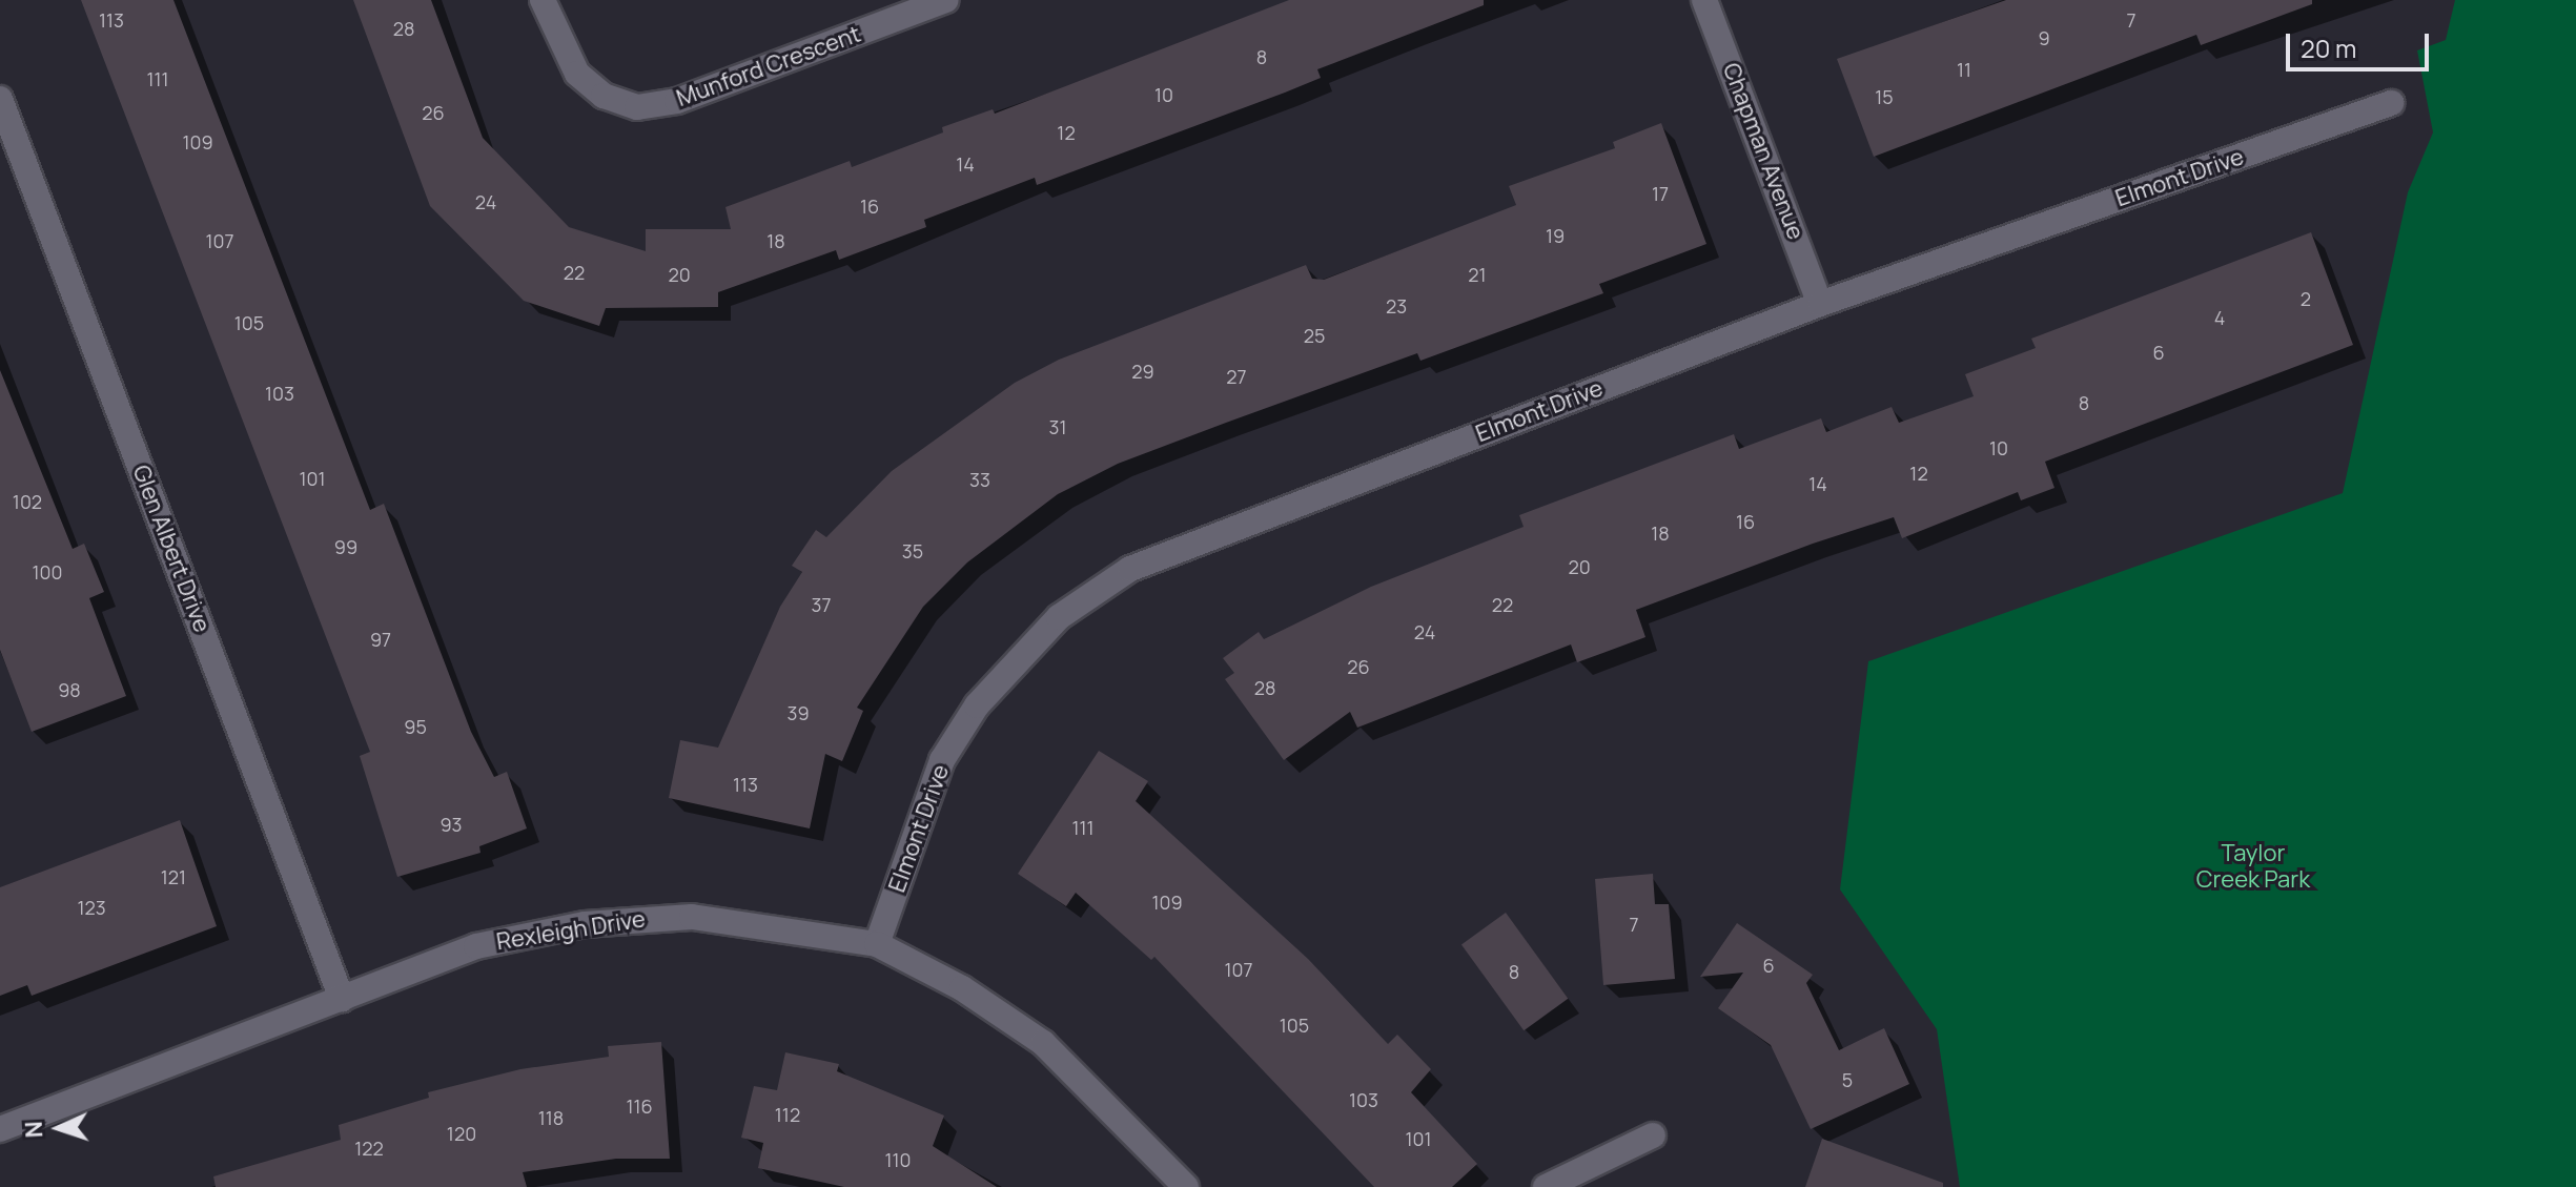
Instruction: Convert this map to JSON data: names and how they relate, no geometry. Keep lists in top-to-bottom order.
{
  "streets": {
    "street": [
      "Munford Crescent",
      "Chapman Avenue",
      "Elmont Drive",
      "Glen Albert Drive",
      "Rexleigh Drive"
    ]
  },
  "crossings": [
    ["Chapman Avenue", "Elmont Drive"],
    ["Elmont Drive", "Rexleigh Drive"],
    ["Glen Albert Drive", "Rexleigh Drive"]
  ],
  "parks": ["Taylor Creek Park"],
  "house_numbers": [
    "113",
    "7",
    "28",
    "9",
    "8",
    "11",
    "111",
    "10",
    "15",
    "26",
    "12",
    "109",
    "14",
    "17",
    "24",
    "16",
    "19",
    "107",
    "18",
    "22",
    "20",
    "21",
    "2",
    "23",
    "4",
    "105",
    "25",
    "6",
    "29",
    "27",
    "103",
    "8",
    "31",
    "10",
    "12",
    "101",
    "33",
    "14",
    "102",
    "16",
    "18",
    "99",
    "35",
    "20",
    "100",
    "37",
    "22",
    "24",
    "97",
    "26",
    "28",
    "98",
    "39",
    "95",
    "113",
    "93",
    "111",
    "121",
    "109",
    "123",
    "7",
    "6",
    "107",
    "8",
    "105",
    "5",
    "103",
    "116",
    "112",
    "118",
    "120",
    "101",
    "122",
    "110"
  ],
  "scale_bar": "20 m",
  "north": "left"
}
